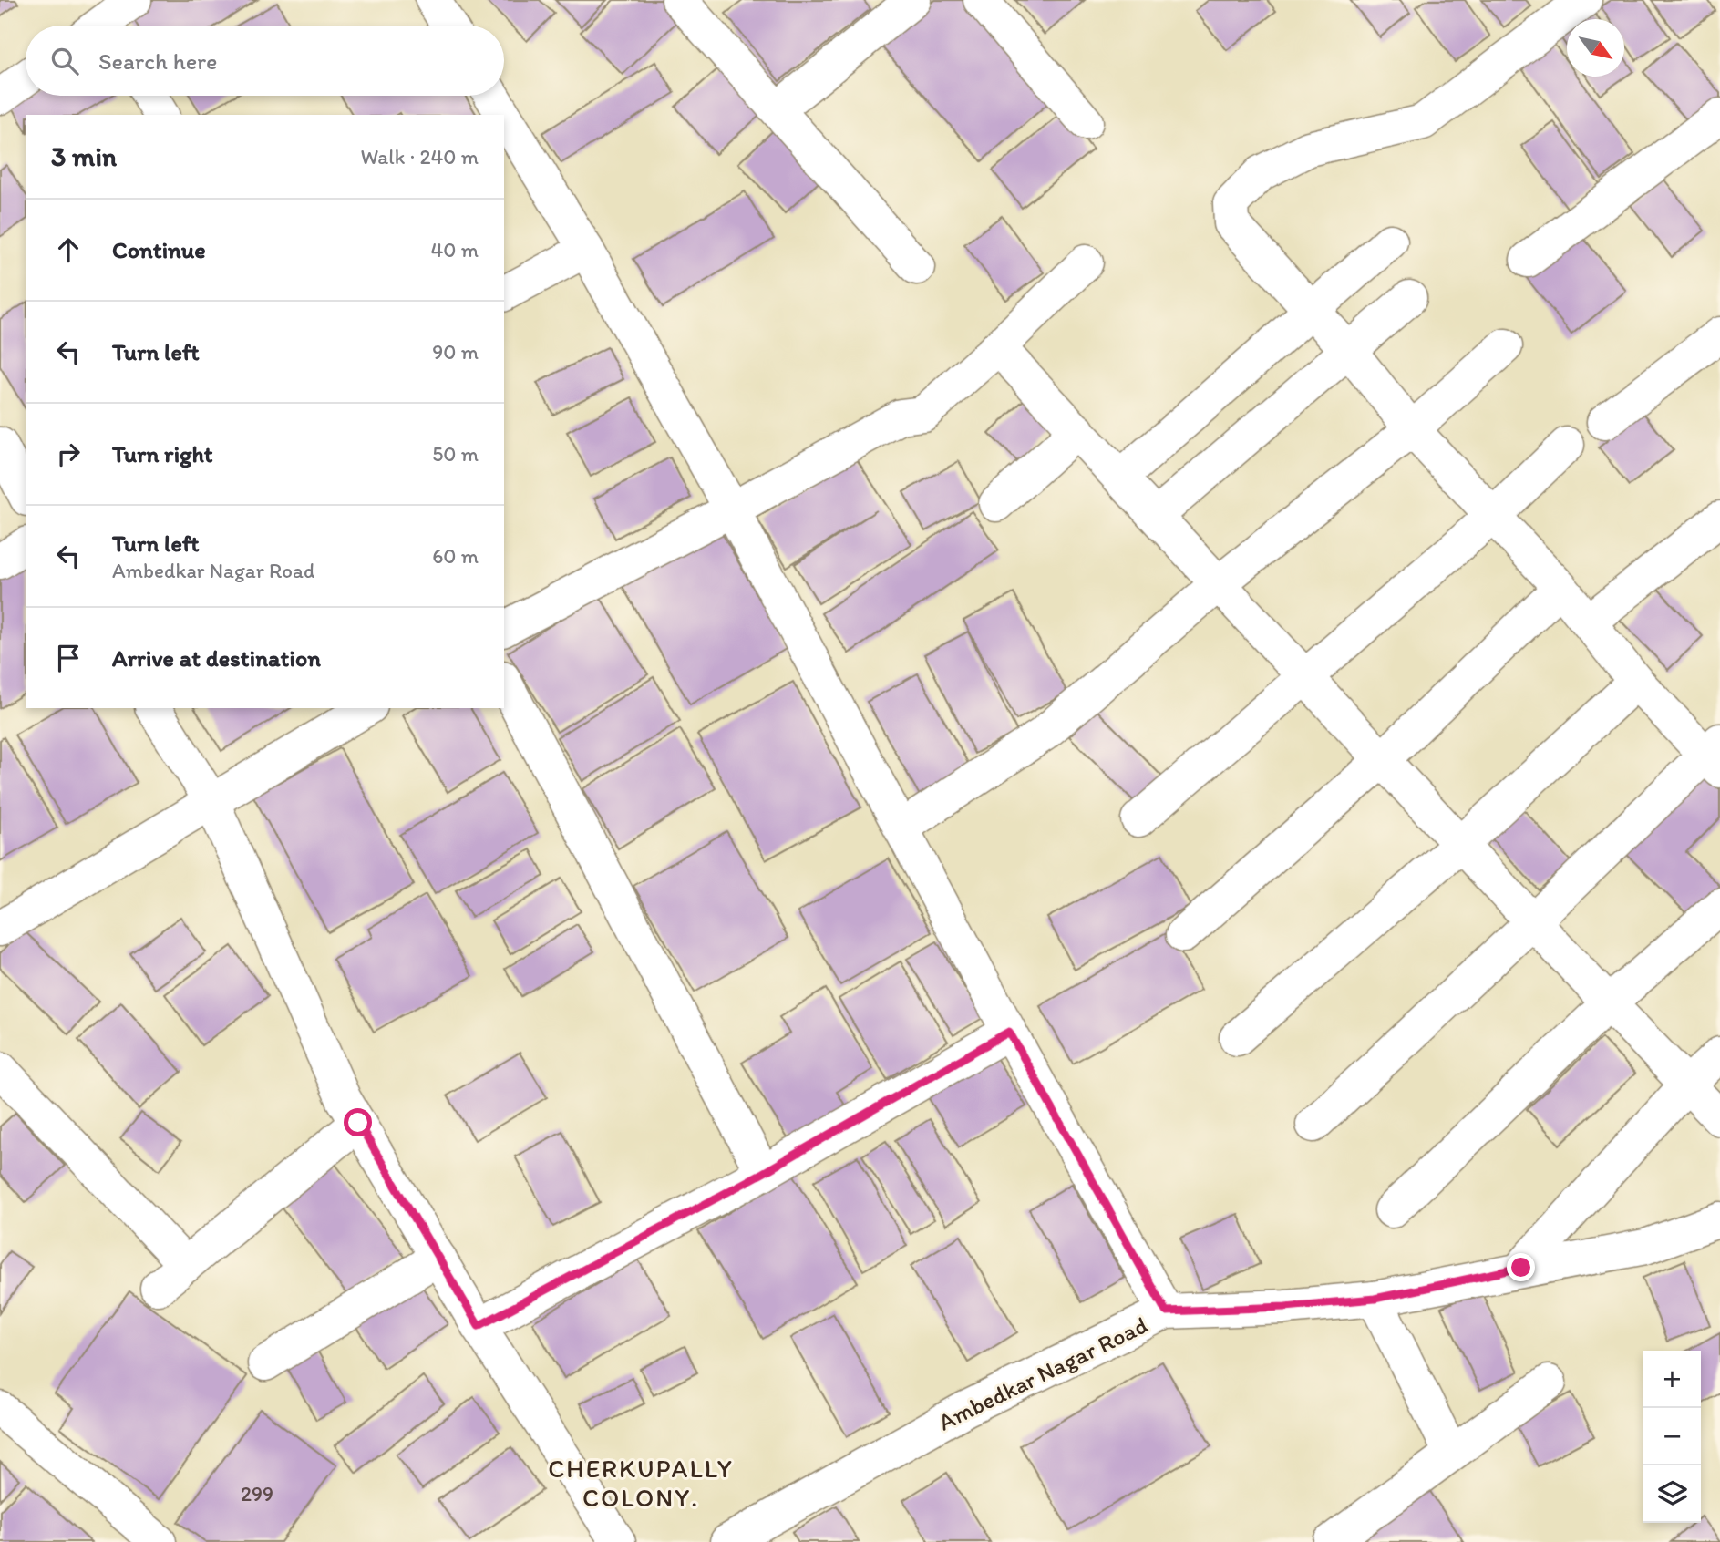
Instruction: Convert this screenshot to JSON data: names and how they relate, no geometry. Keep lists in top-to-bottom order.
{
  "streets": {
    "street": ["Ambedkar Nagar Road"]
  },
  "districts": ["CHERKUPALLY COLONY."],
  "house_numbers": ["299"],
  "north": "bottom right",
  "page": {
    "search": "Search here",
    "heading": ["3 min", "Walk · 240 m"],
    "list": [
      ["Continue", "40 m"],
      ["Turn left", "90 m"],
      ["Turn right", "50 m"],
      ["Turn left", "Ambedkar Nagar Road", "60 m"],
      "Arrive at destination"
    ],
    "map_buttons": ["+", "−"]
  }
}
